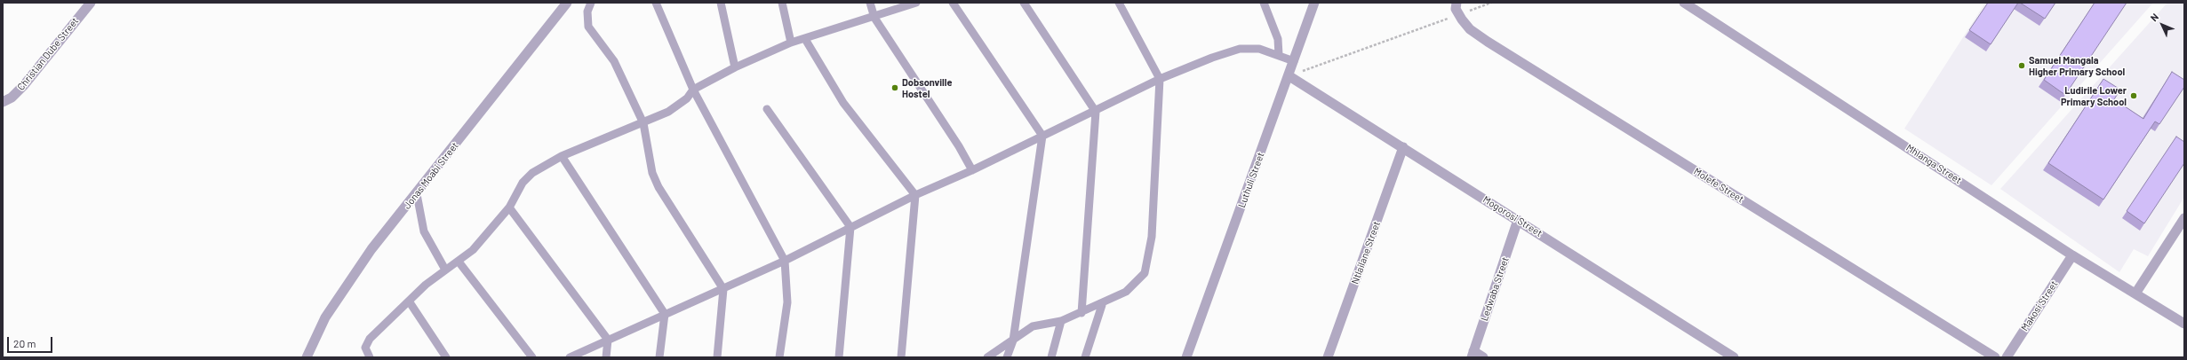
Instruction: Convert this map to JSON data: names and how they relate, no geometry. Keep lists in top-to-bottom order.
{
  "streets": {
    "street": [
      "Christian Dube Street",
      "Mhlanga Street",
      "Jonas Moabi Street",
      "Luthuli Street",
      "Molefe Street",
      "Mogorosi Street",
      "Ntlailane Street",
      "Ledwaba Street",
      "Makosi Street"
    ]
  },
  "crossings": [
    ["Mhlanga Street", "Makosi Street"],
    ["Luthuli Street", "Mogorosi Street"],
    ["Mogorosi Street", "Ntlailane Street"],
    ["Mogorosi Street", "Ledwaba Street"]
  ],
  "places": ["Samuel Mangala Higher Primary School", "Dobsonville Hostel", "Ludirile Lower Primary School"],
  "scale_bar": "20 m",
  "north": "top left"
}
